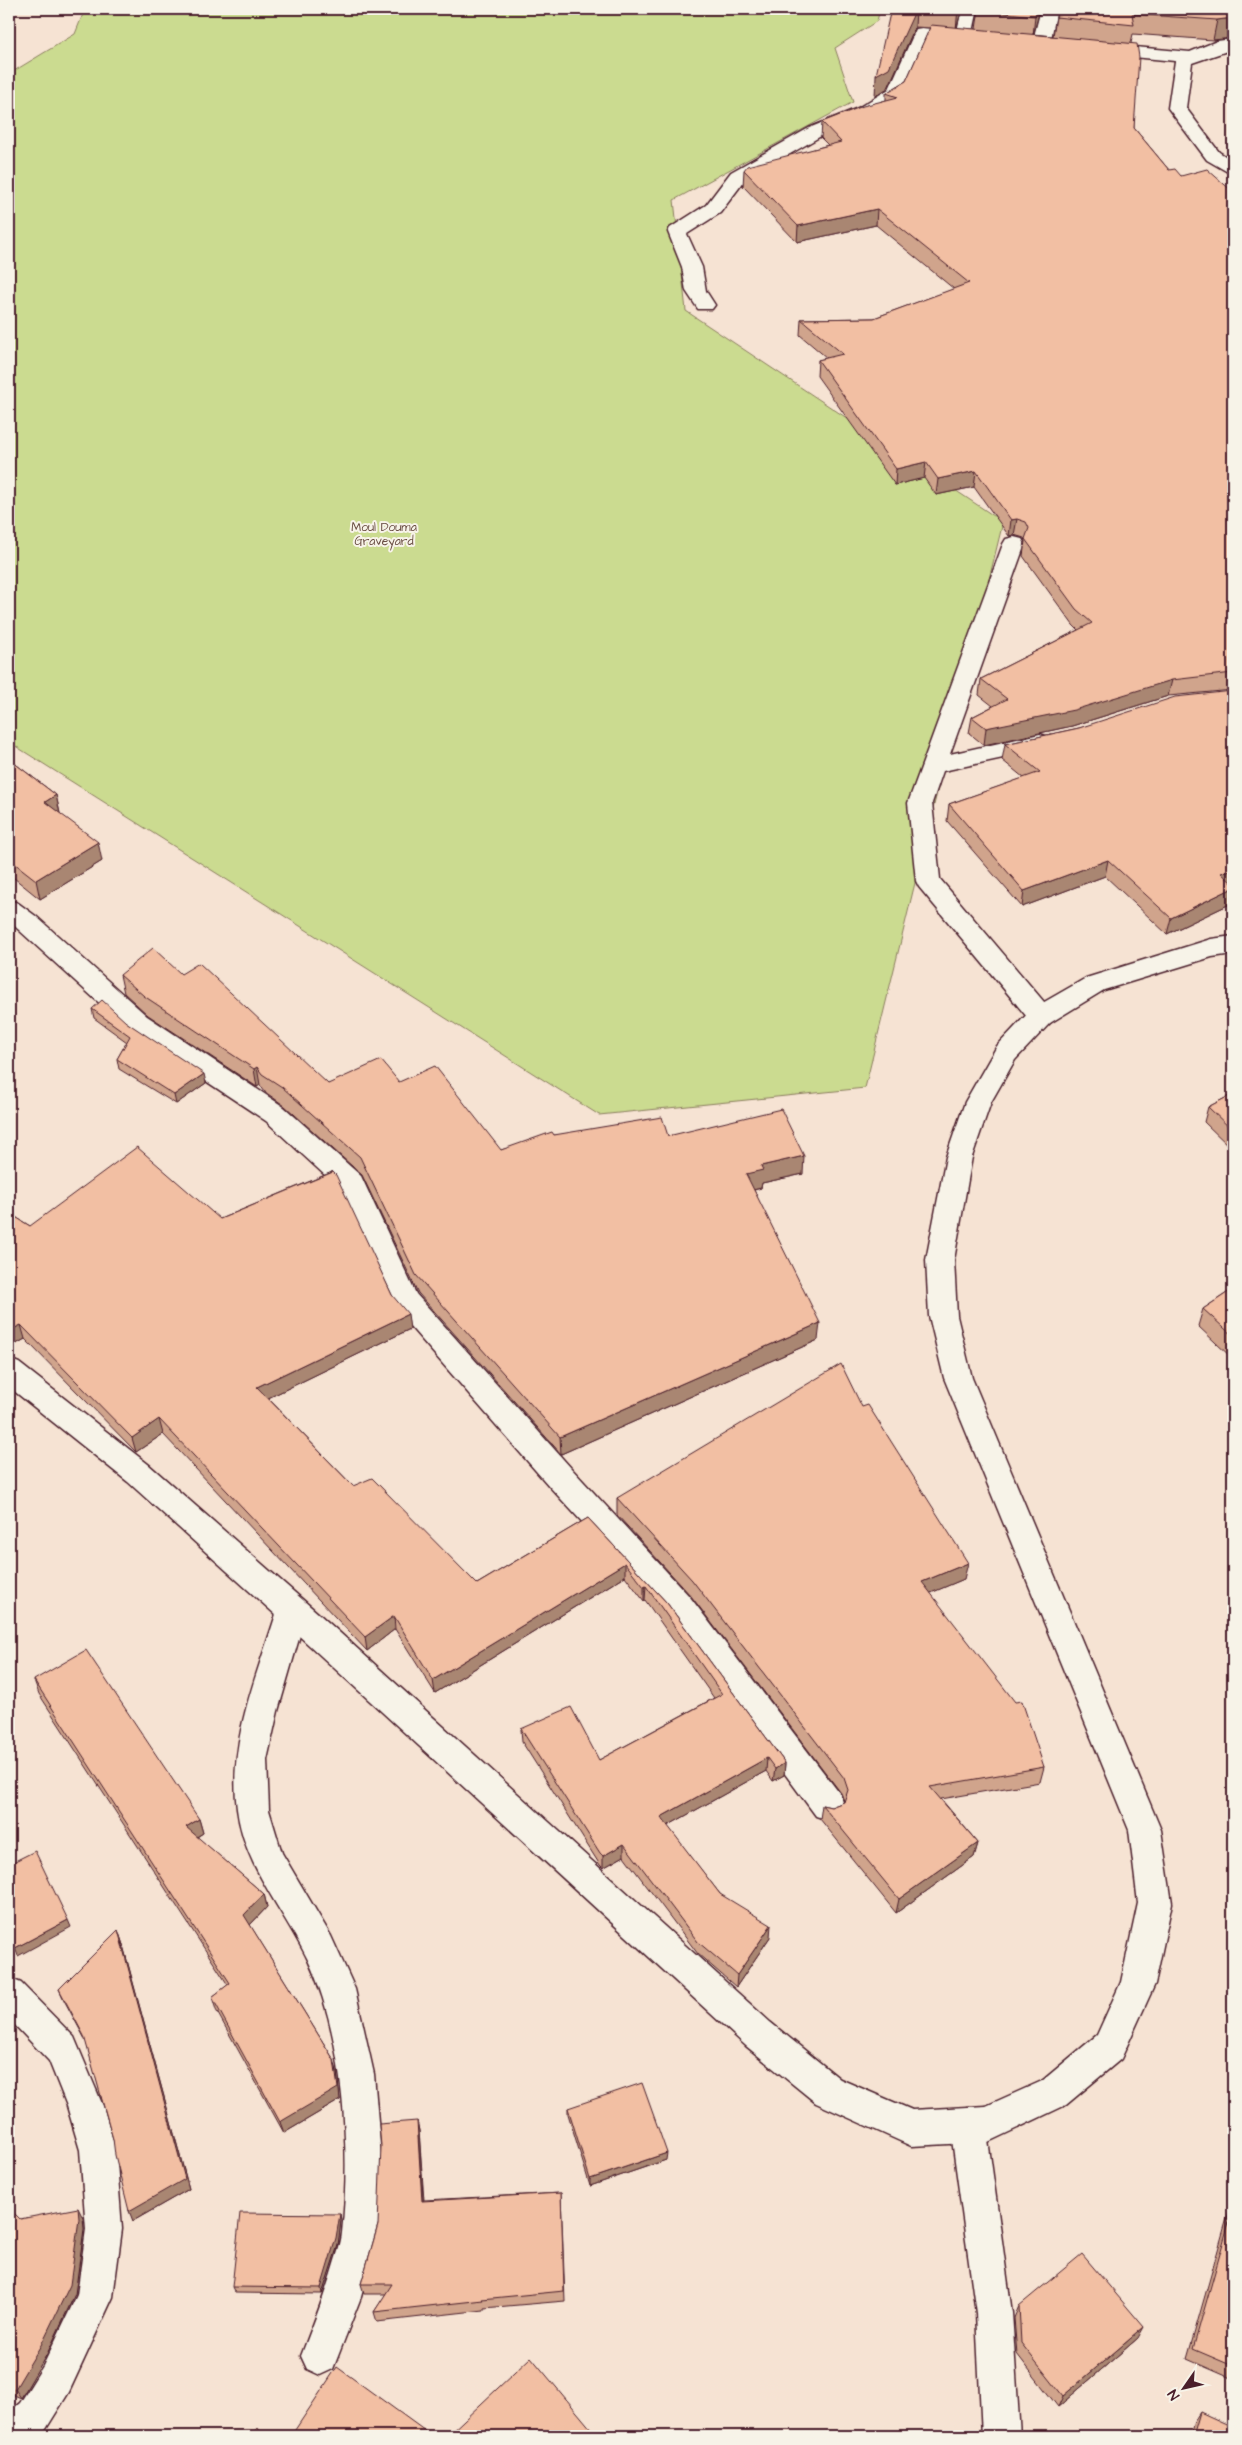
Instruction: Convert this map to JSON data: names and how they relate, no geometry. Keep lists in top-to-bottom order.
{
  "parks": ["Moul Douma Graveyard"],
  "north": "bottom left"
}
